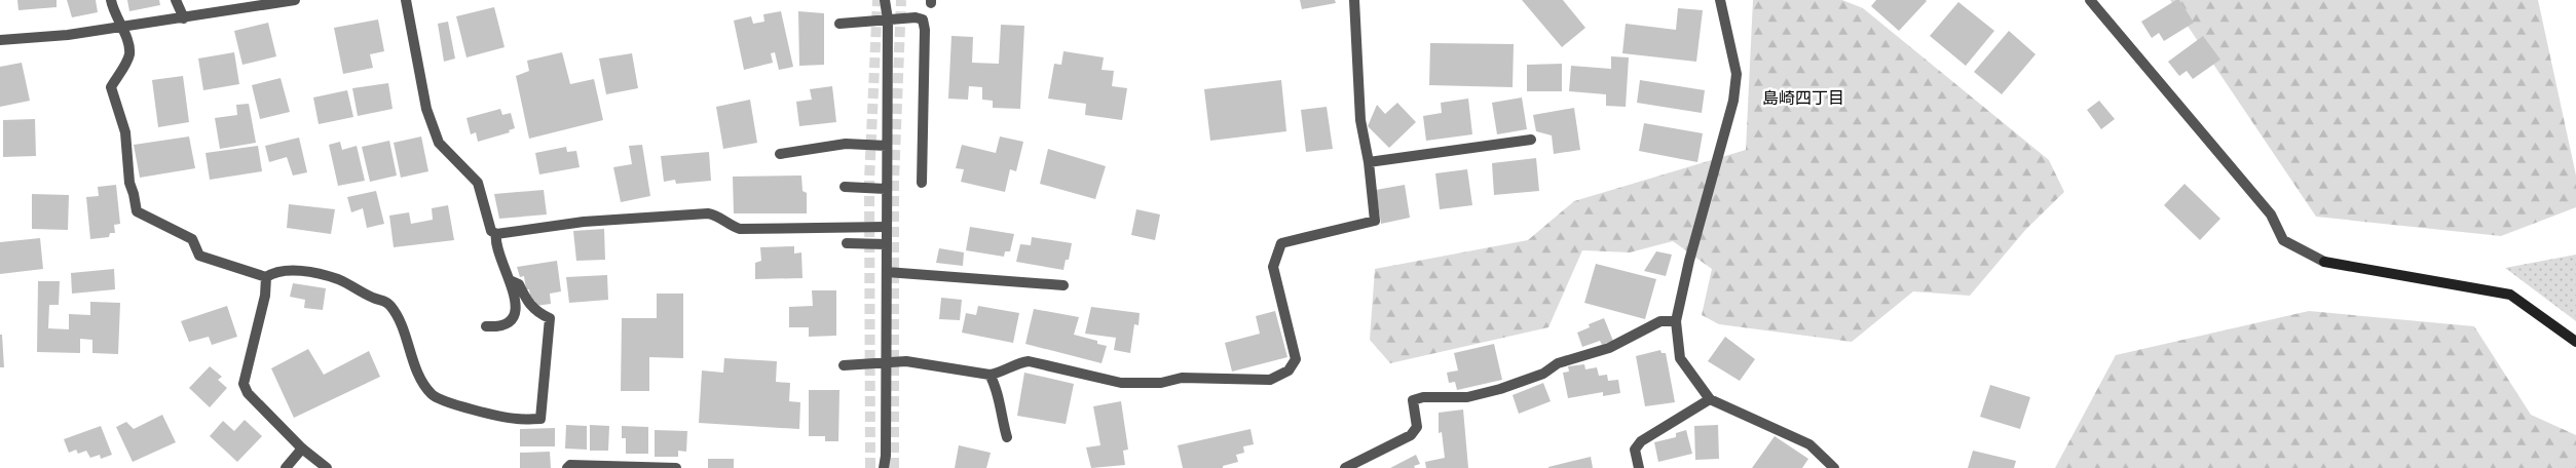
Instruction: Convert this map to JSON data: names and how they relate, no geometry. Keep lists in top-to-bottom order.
{
  "districts": ["島崎四丁目"]
}
